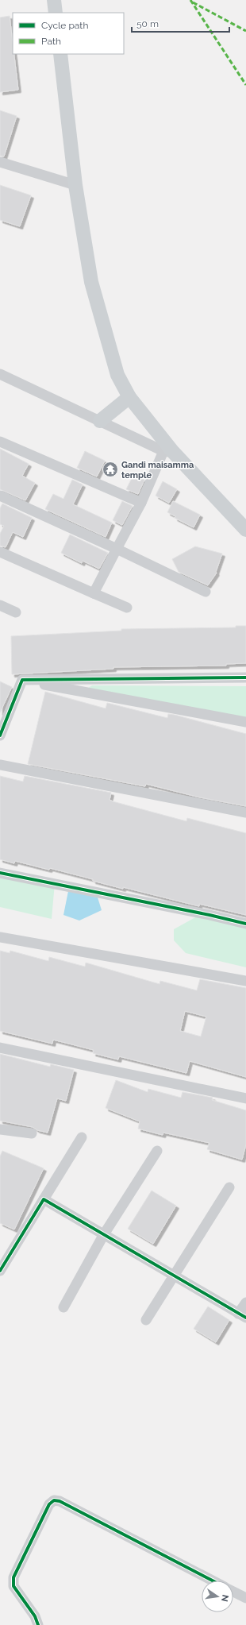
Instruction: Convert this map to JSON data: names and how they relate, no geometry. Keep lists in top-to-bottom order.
{
  "places": {
    "temple": ["Gandi maisamma temple"]
  },
  "legend": ["Cycle path", "Path"],
  "scale_bar": "50 m",
  "north": "right"
}
